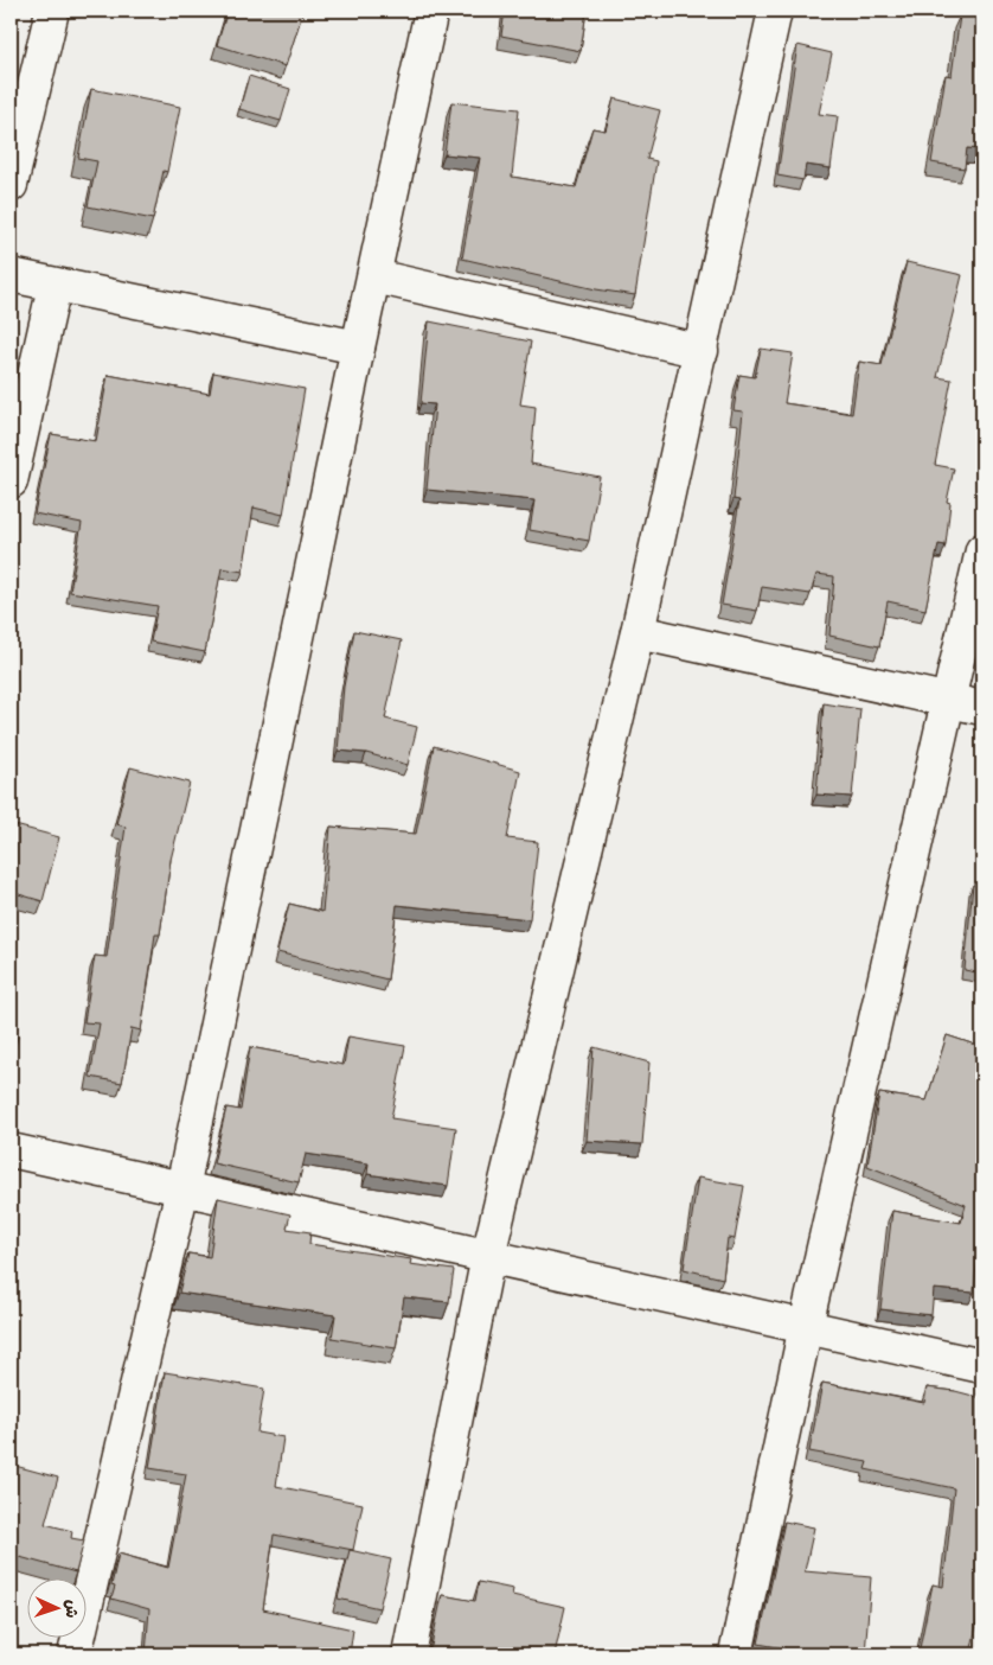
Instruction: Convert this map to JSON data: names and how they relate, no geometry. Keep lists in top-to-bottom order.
{
  "north": "right"
}
